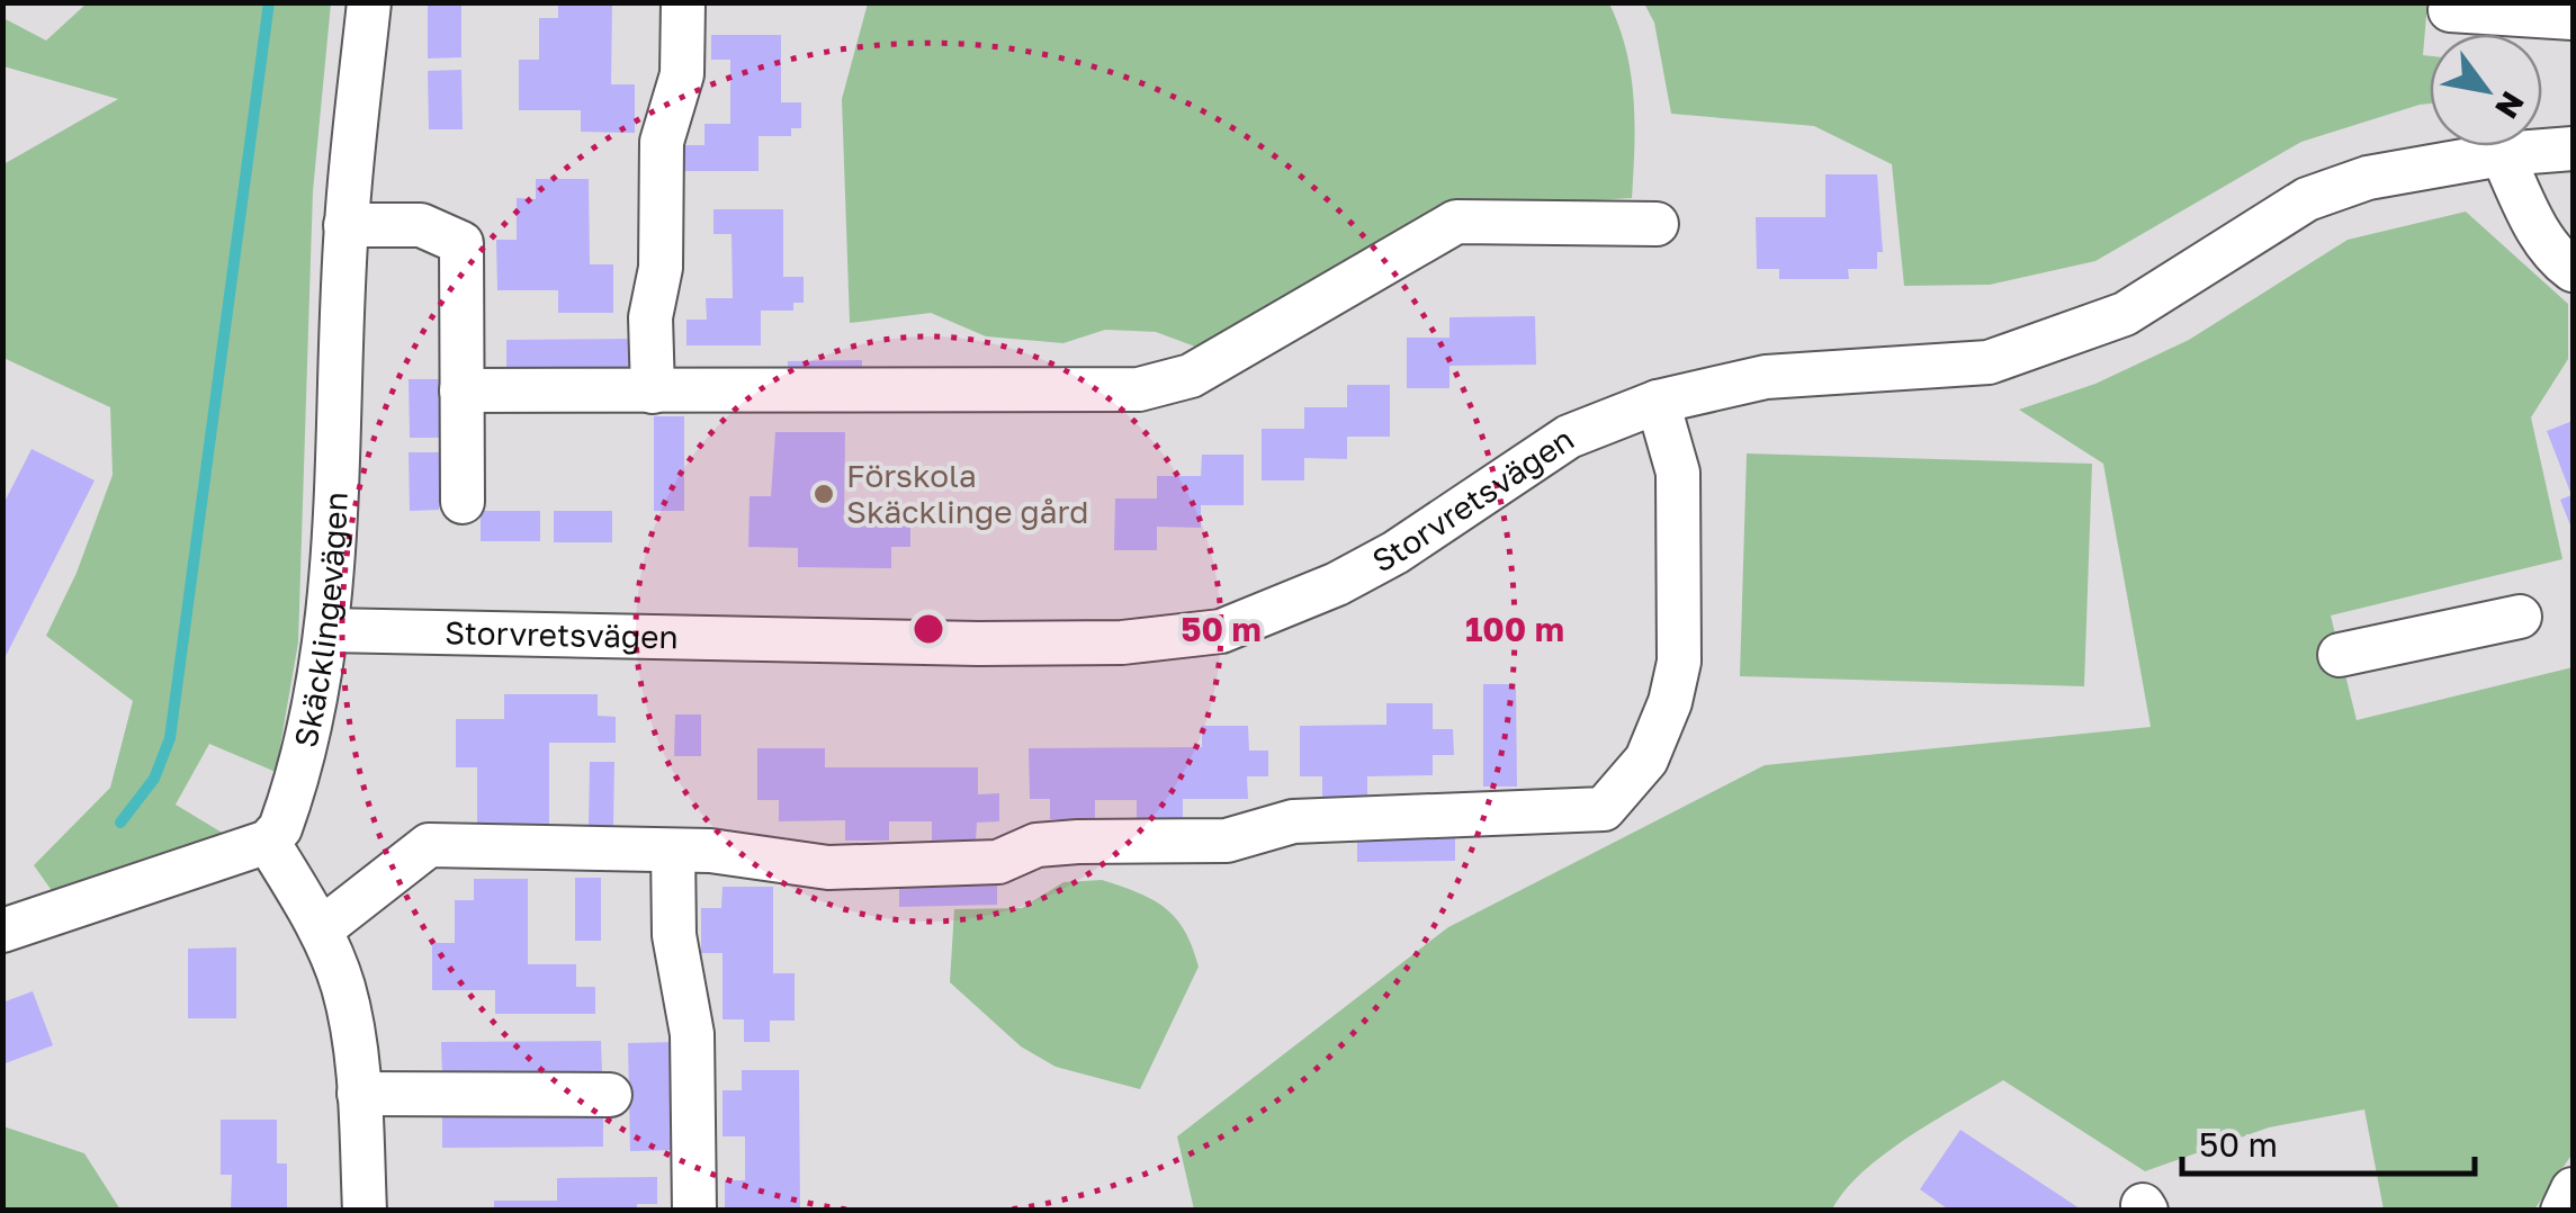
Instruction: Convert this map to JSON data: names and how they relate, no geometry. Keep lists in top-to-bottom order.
{
  "streets": {
    "street": ["Storvretsvägen", "Skäcklingevägen"]
  },
  "crossings": [
    ["Storvretsvägen", "Skäcklingevägen"]
  ],
  "places": ["Förskola Skäcklinge gård"],
  "scale_bar": "50 m",
  "north": "bottom right",
  "rings": ["50 m", "100 m"]
}
